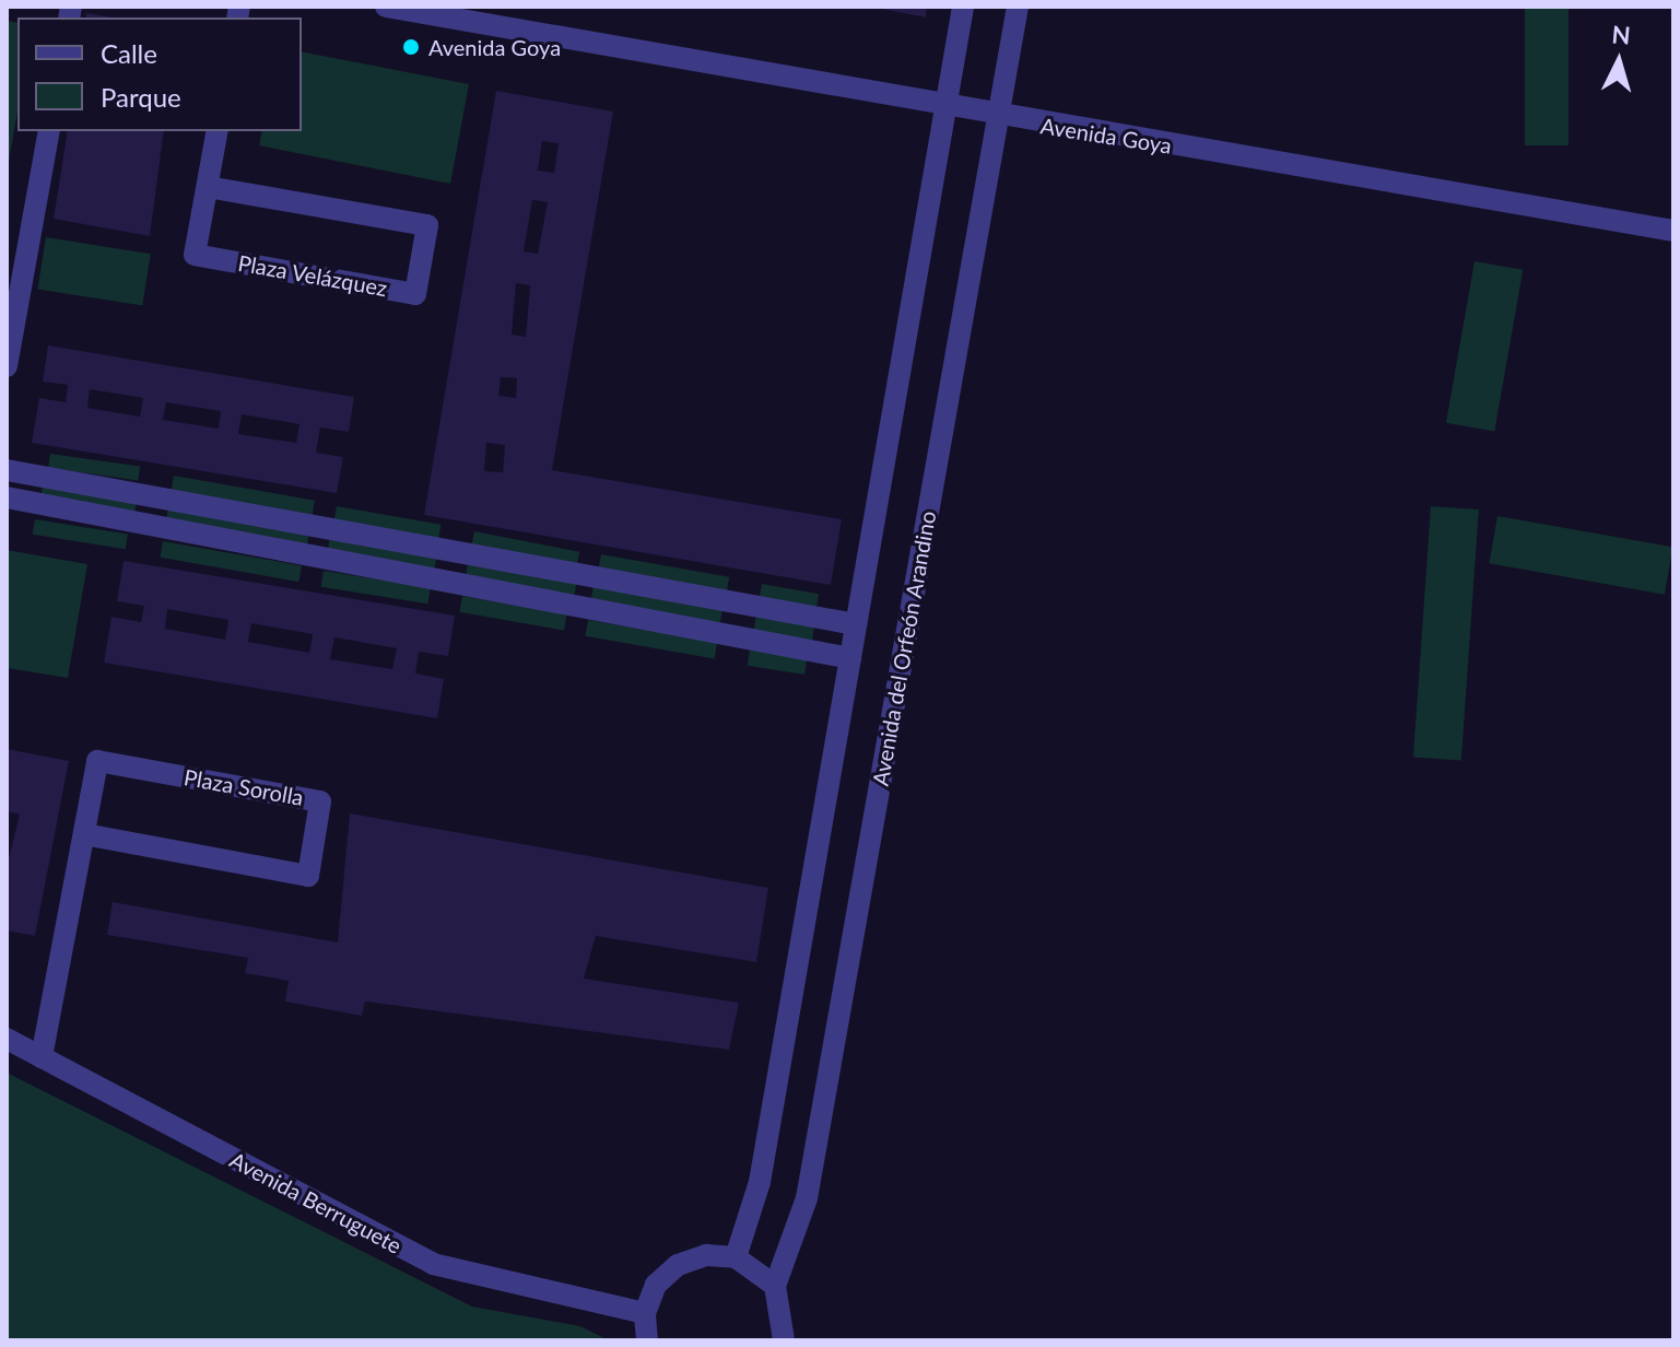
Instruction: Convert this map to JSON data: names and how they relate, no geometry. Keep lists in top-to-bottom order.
{
  "streets": {
    "street": [
      "Avenida Goya",
      "Plaza Velázquez",
      "Avenida del Orfeón Arandino",
      "Plaza Sorolla",
      "Avenida Berruguete"
    ]
  },
  "crossings": [
    ["Avenida Goya", "Avenida del Orfeón Arandino"],
    ["Plaza Sorolla", "Avenida Berruguete"]
  ],
  "places": ["Avenida Goya"],
  "legend": ["Calle", "Parque"],
  "north": "top"
}
